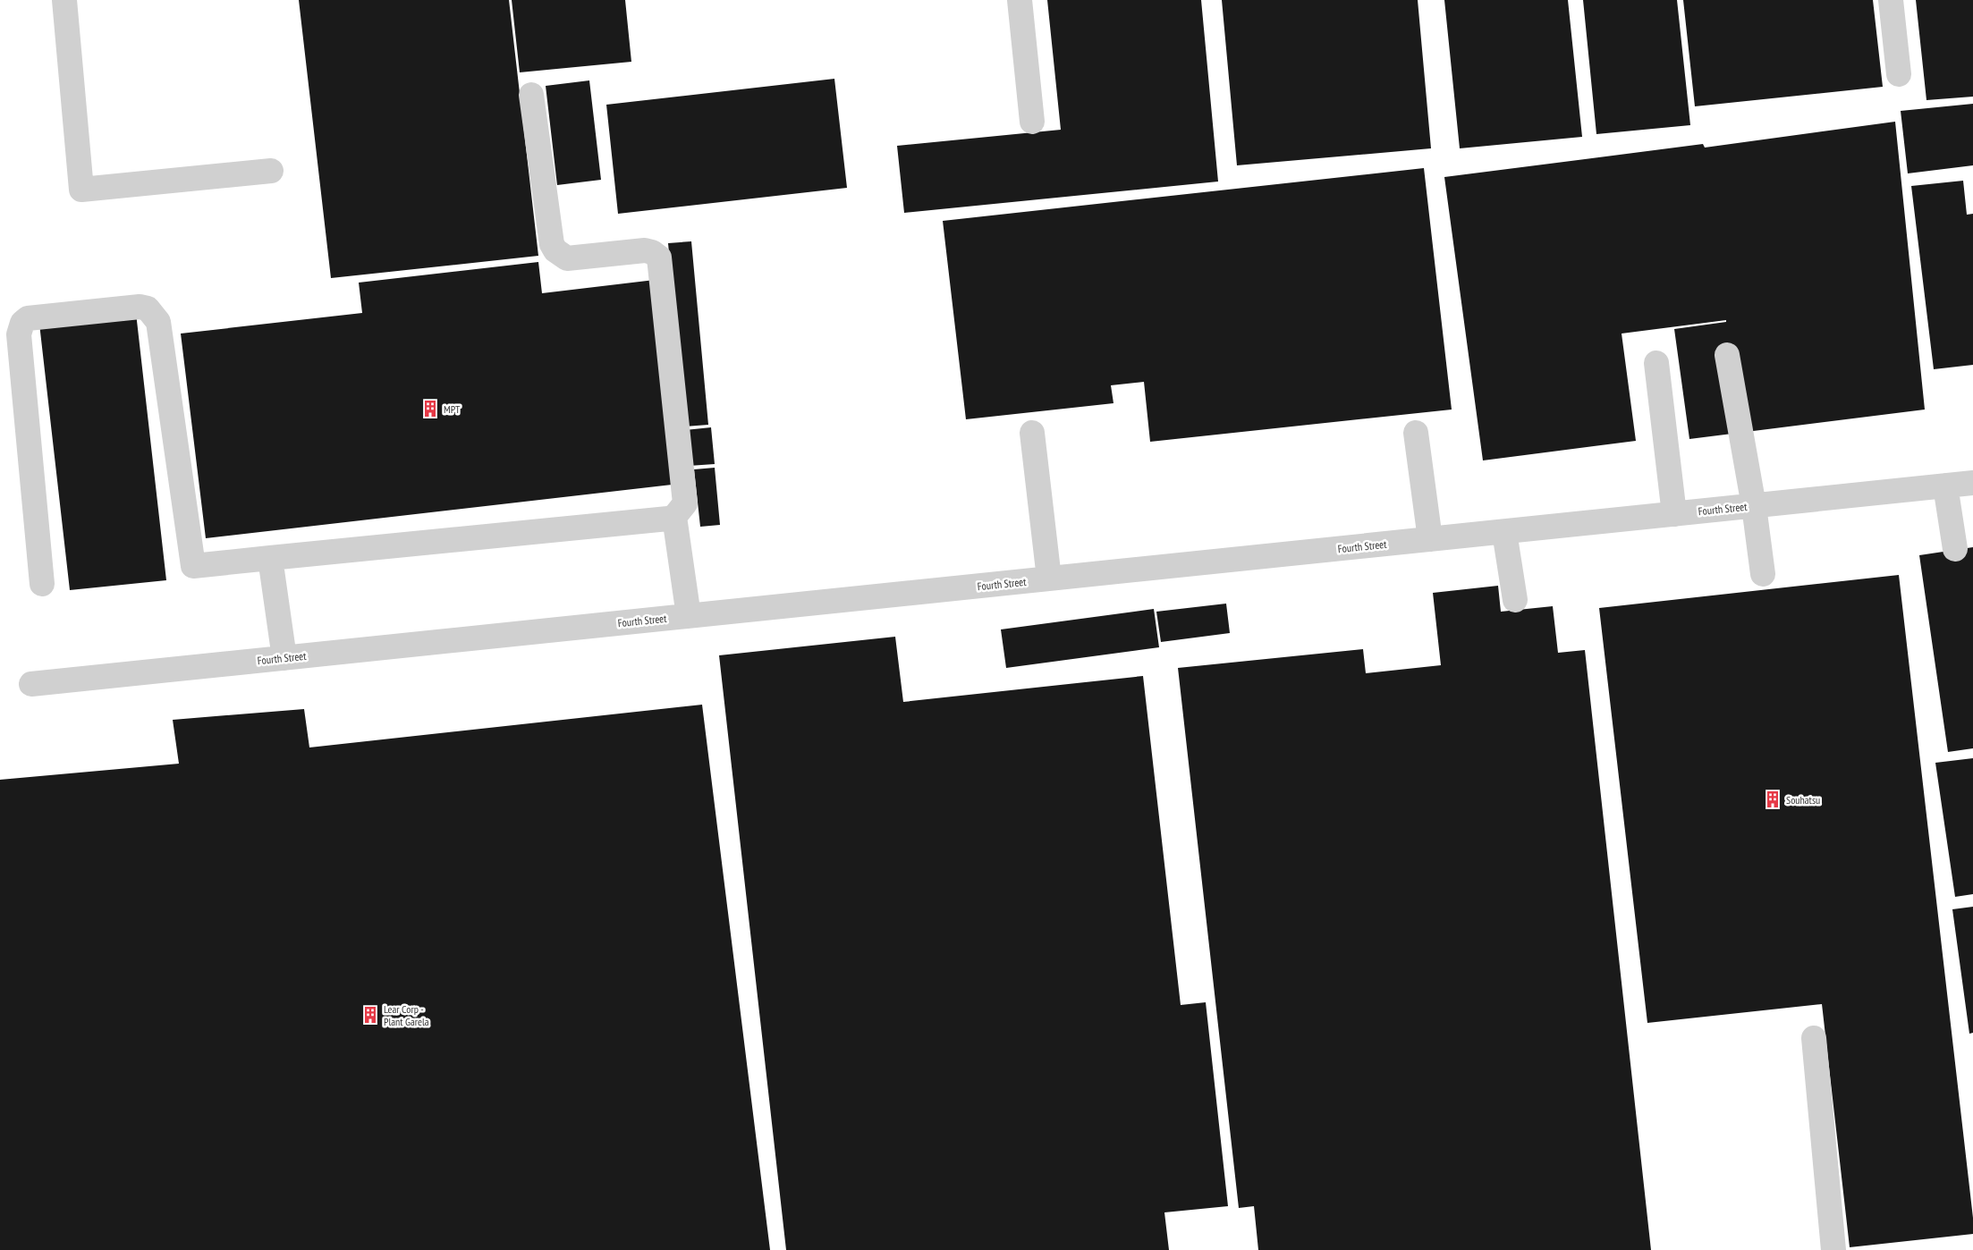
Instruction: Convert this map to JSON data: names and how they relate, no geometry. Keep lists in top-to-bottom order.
{
  "streets": {
    "street": ["Fourth Street"]
  },
  "places": {
    "building": ["MPT", "Souhatsu", "Lear Corp - Plant Garela"]
  }
}
